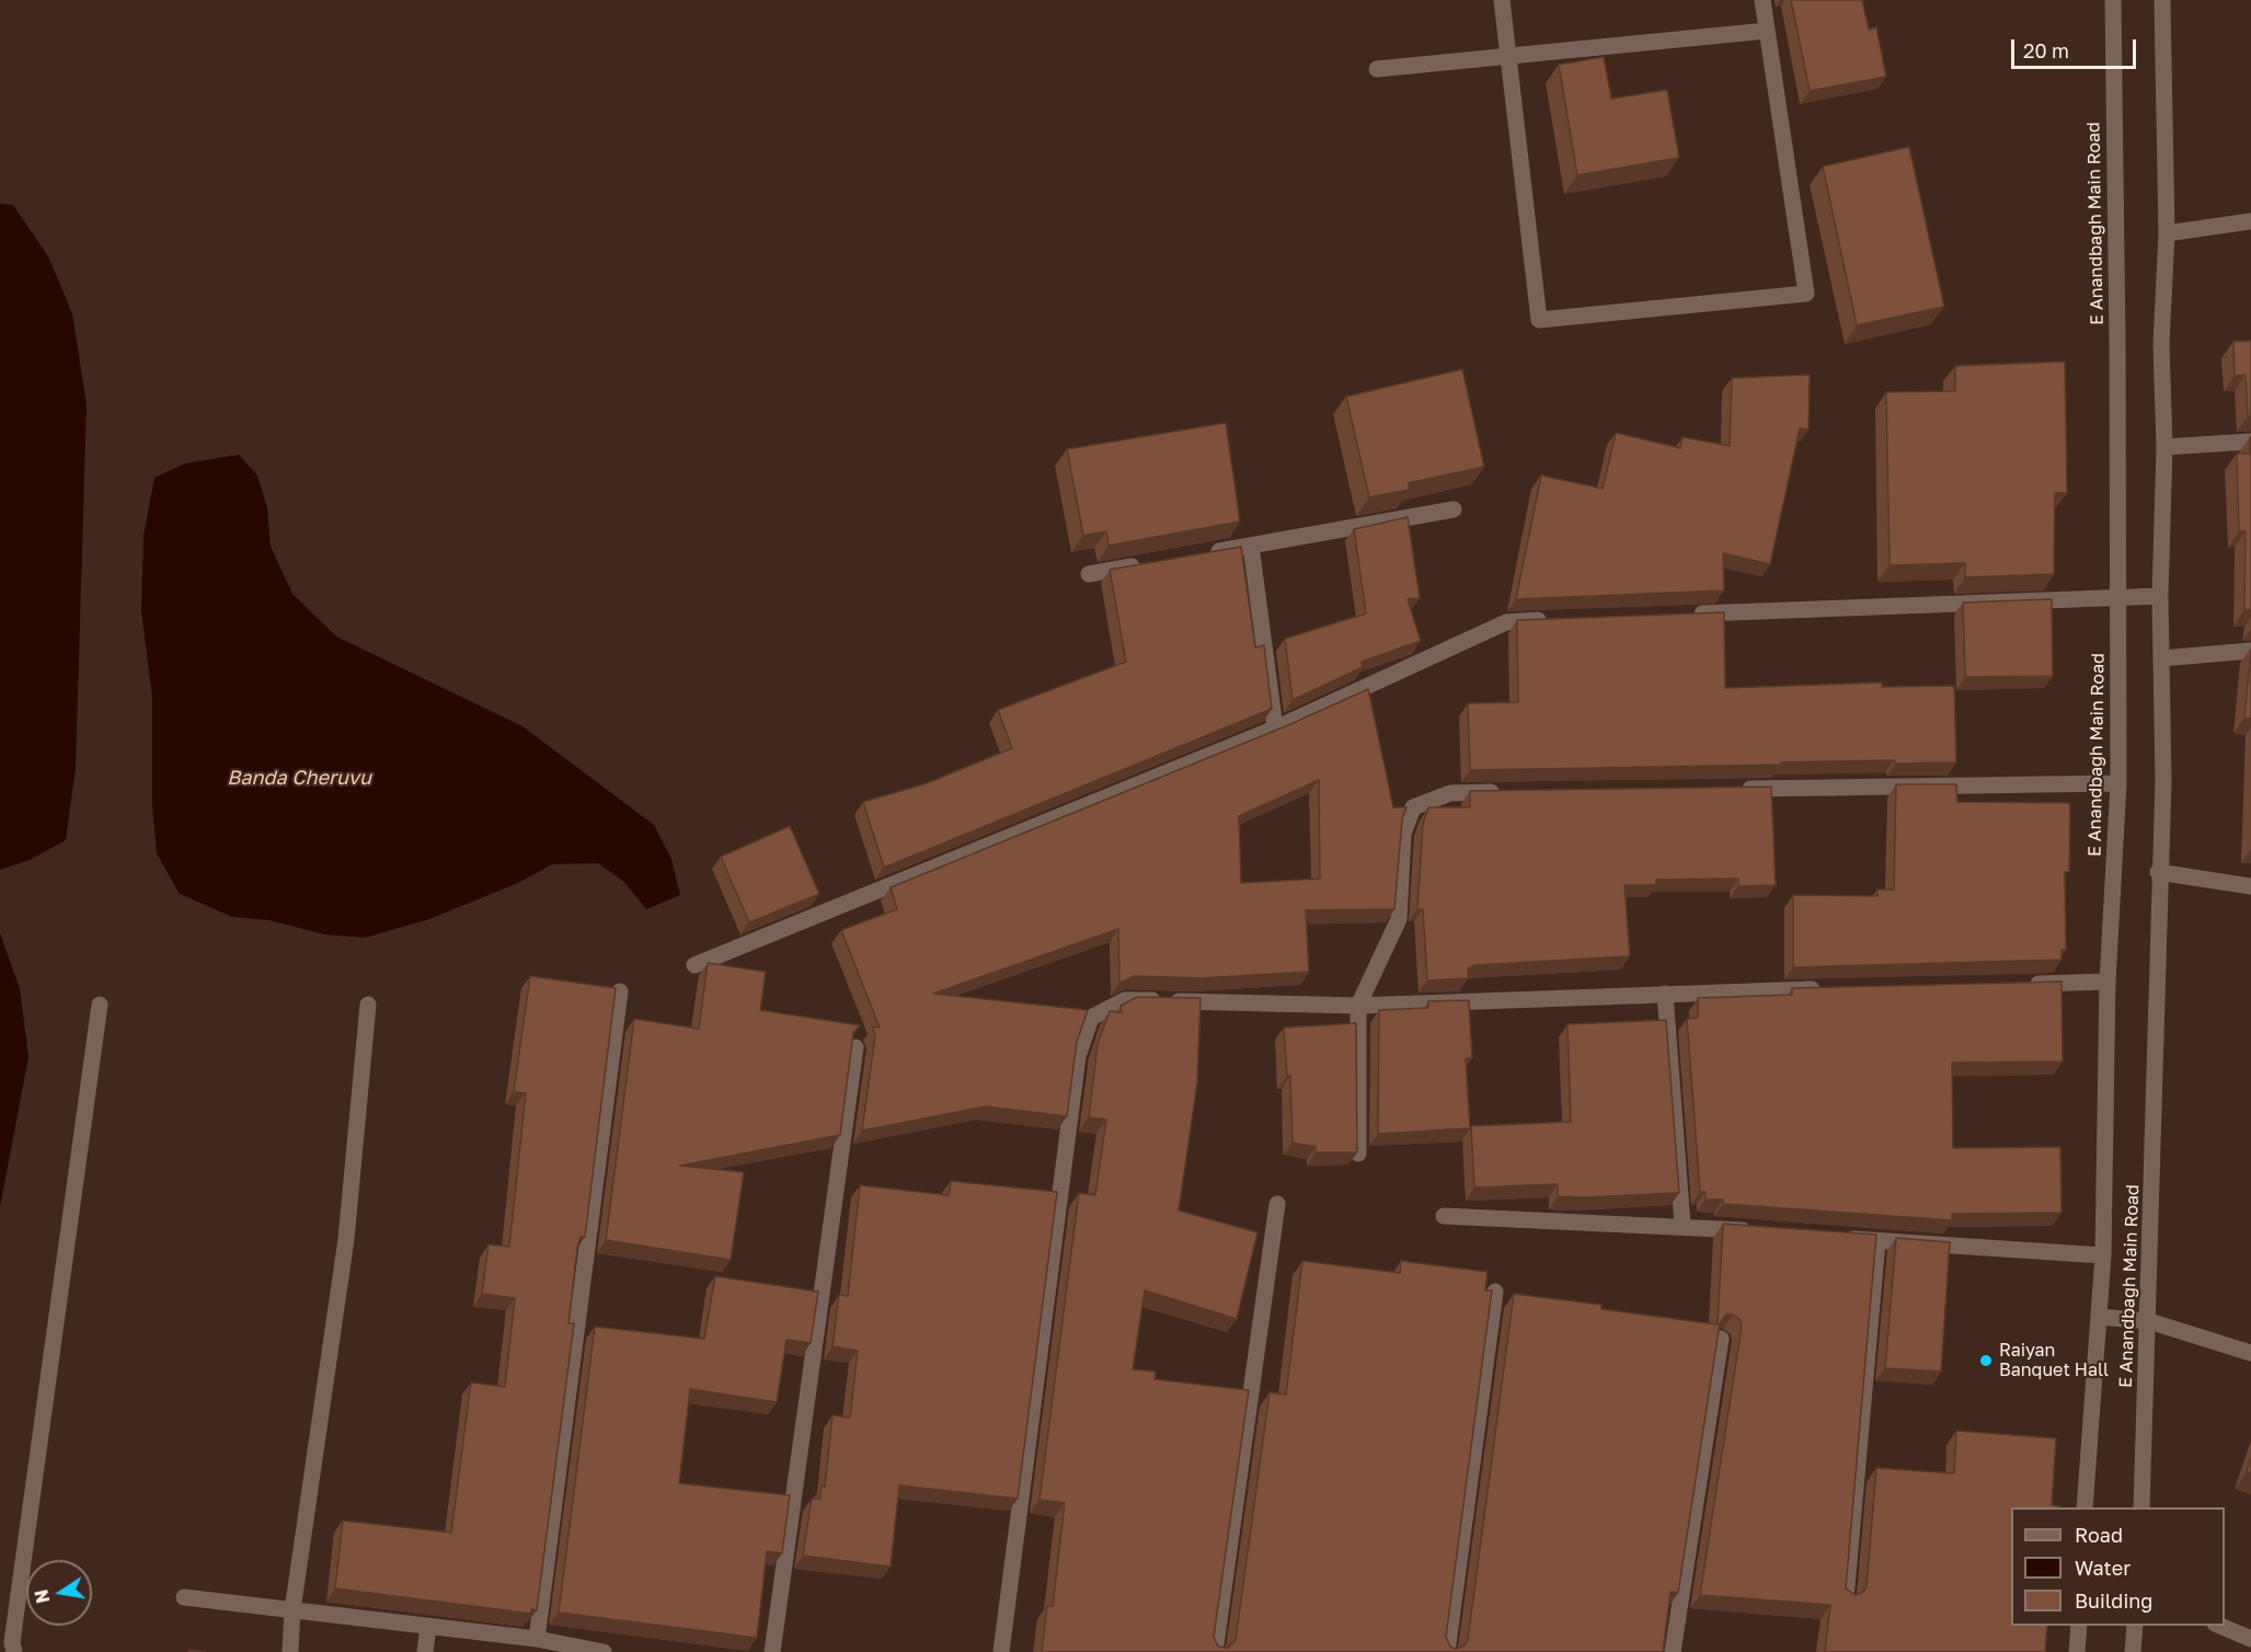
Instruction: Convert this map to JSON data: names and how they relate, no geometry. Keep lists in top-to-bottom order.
{
  "streets": {
    "street": ["E Anandbagh Main Road"]
  },
  "water": ["Banda Cheruvu"],
  "places": ["Raiyan Banquet Hall"],
  "legend": ["Road", "Water", "Building"],
  "scale_bar": "20 m",
  "north": "left"
}
